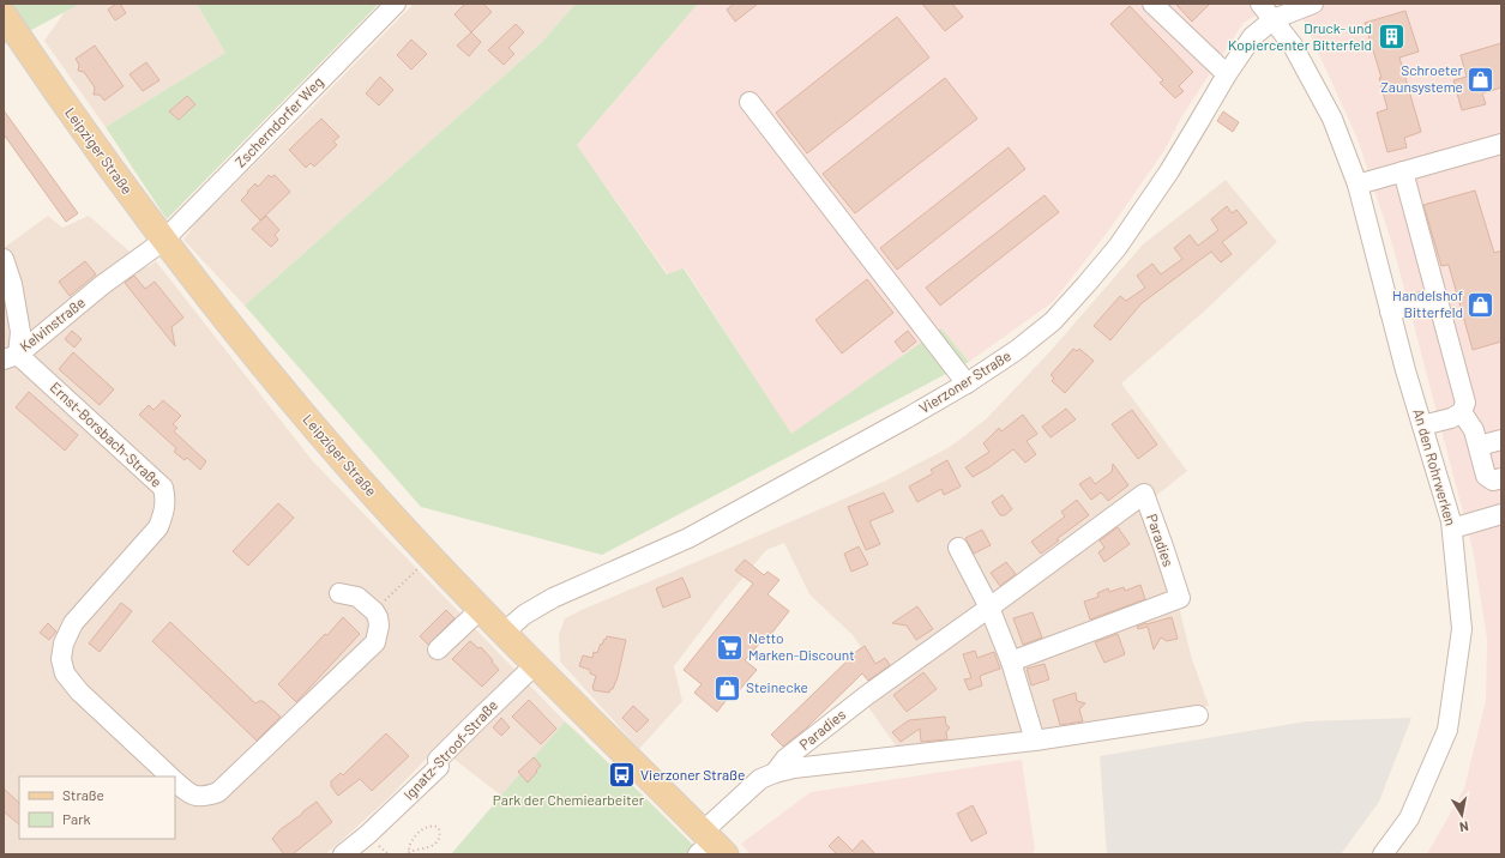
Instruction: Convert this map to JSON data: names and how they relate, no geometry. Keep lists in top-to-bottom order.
{
  "streets": {
    "main road": ["Leipziger Straße"],
    "street": [
      "Zscherndorfer Weg",
      "Kelvinstraße",
      "Vierzoner Straße",
      "Ernst-Borsbach-Straße",
      "An den Rohrwerken",
      "Paradies",
      "Ignatz-Stroof-Straße"
    ]
  },
  "crossings": [
    ["Zscherndorfer Weg", "Leipziger Straße"],
    ["Zscherndorfer Weg", "Kelvinstraße"],
    ["Leipziger Straße", "Kelvinstraße"],
    ["Leipziger Straße", "Vierzoner Straße"],
    ["Leipziger Straße", "Paradies"],
    ["Leipziger Straße", "Ignatz-Stroof-Straße"],
    ["Kelvinstraße", "Ernst-Borsbach-Straße"],
    ["Vierzoner Straße", "An den Rohrwerken"]
  ],
  "parks": ["Park der Chemiearbeiter"],
  "places": {
    "building": ["Druck- und Kopiercenter Bitterfeld"],
    "shop": ["Schroeter Zaunsysteme", "Handelshof Bitterfeld", "Steinecke"],
    "supermarket": ["Netto Marken-Discount"],
    "bus stop": ["Vierzoner Straße"]
  },
  "legend": ["Straße", "Park"],
  "north": "bottom"
}
